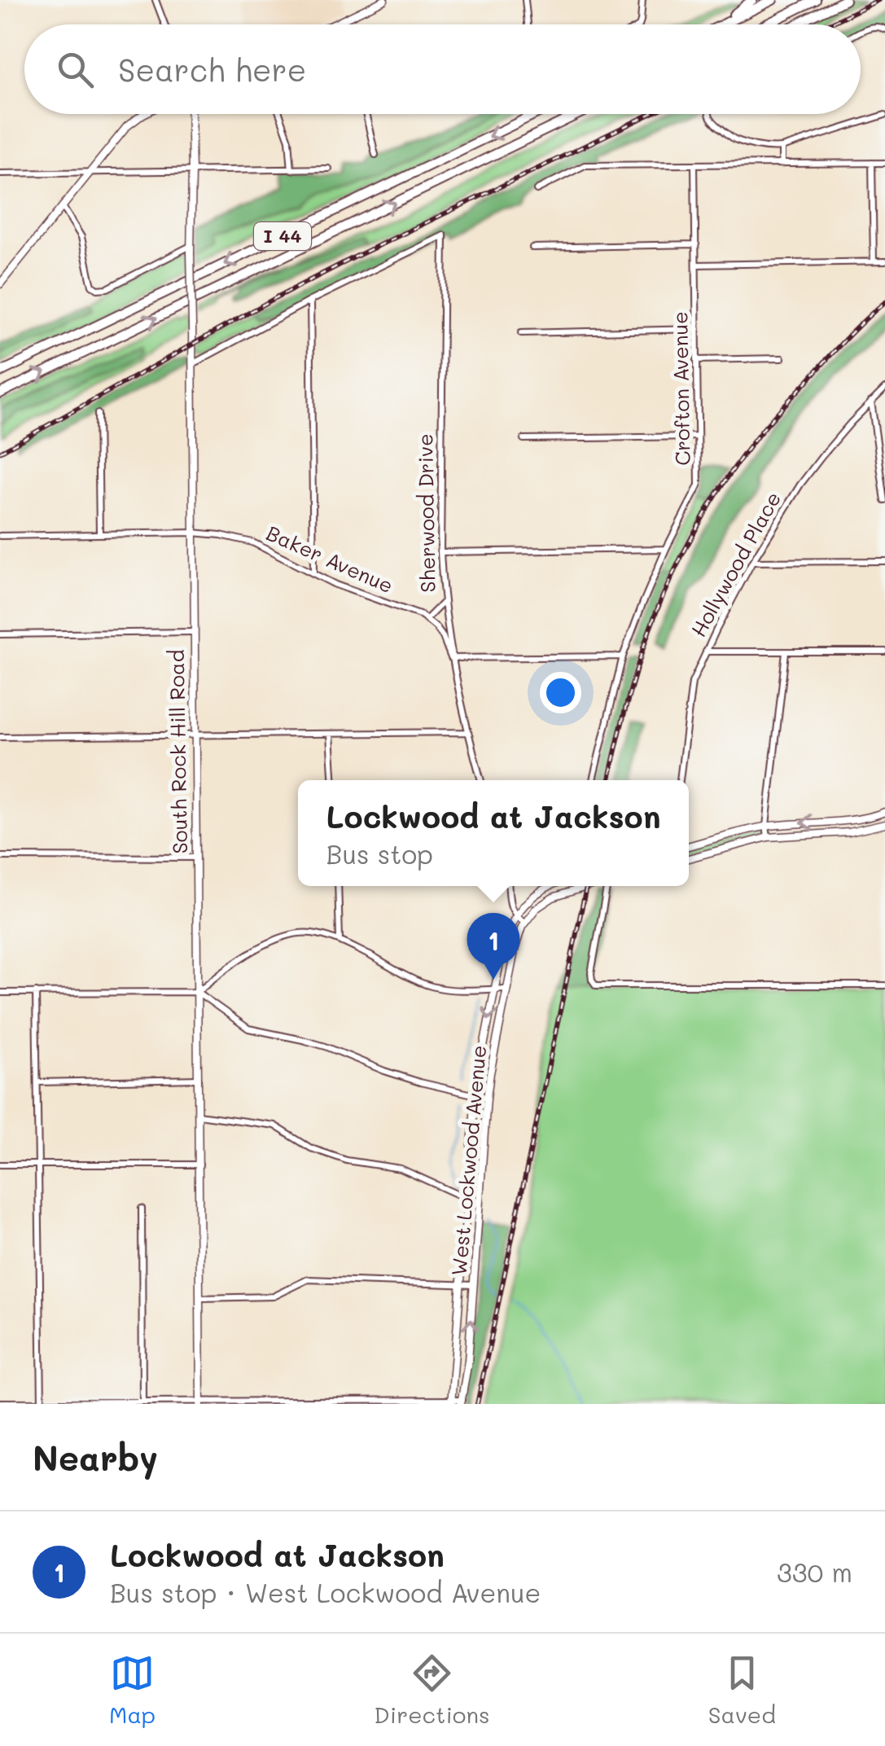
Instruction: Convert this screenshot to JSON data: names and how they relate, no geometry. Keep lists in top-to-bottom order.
{
  "streets": {
    "highway": ["I 44"],
    "main road": ["South Rock Hill Road", "West Lockwood Avenue"],
    "street": [
      "Crofton Avenue",
      "Sherwood Drive",
      "Baker Avenue",
      "Hollywood Place"
    ]
  },
  "crossings": [
    ["Baker Avenue", "South Rock Hill Road"]
  ],
  "page": {
    "search": "Search here",
    "popup": ["Lockwood at Jackson", "Bus stop"],
    "pins": "1",
    "heading": "Nearby",
    "list": [
      {
        "mark": "1",
        "name": "Lockwood at Jackson",
        "note": "Bus stop · West Lockwood Avenue",
        "value": "330 m"
      }
    ],
    "nav": ["Map", "Directions", "Saved"]
  }
}
